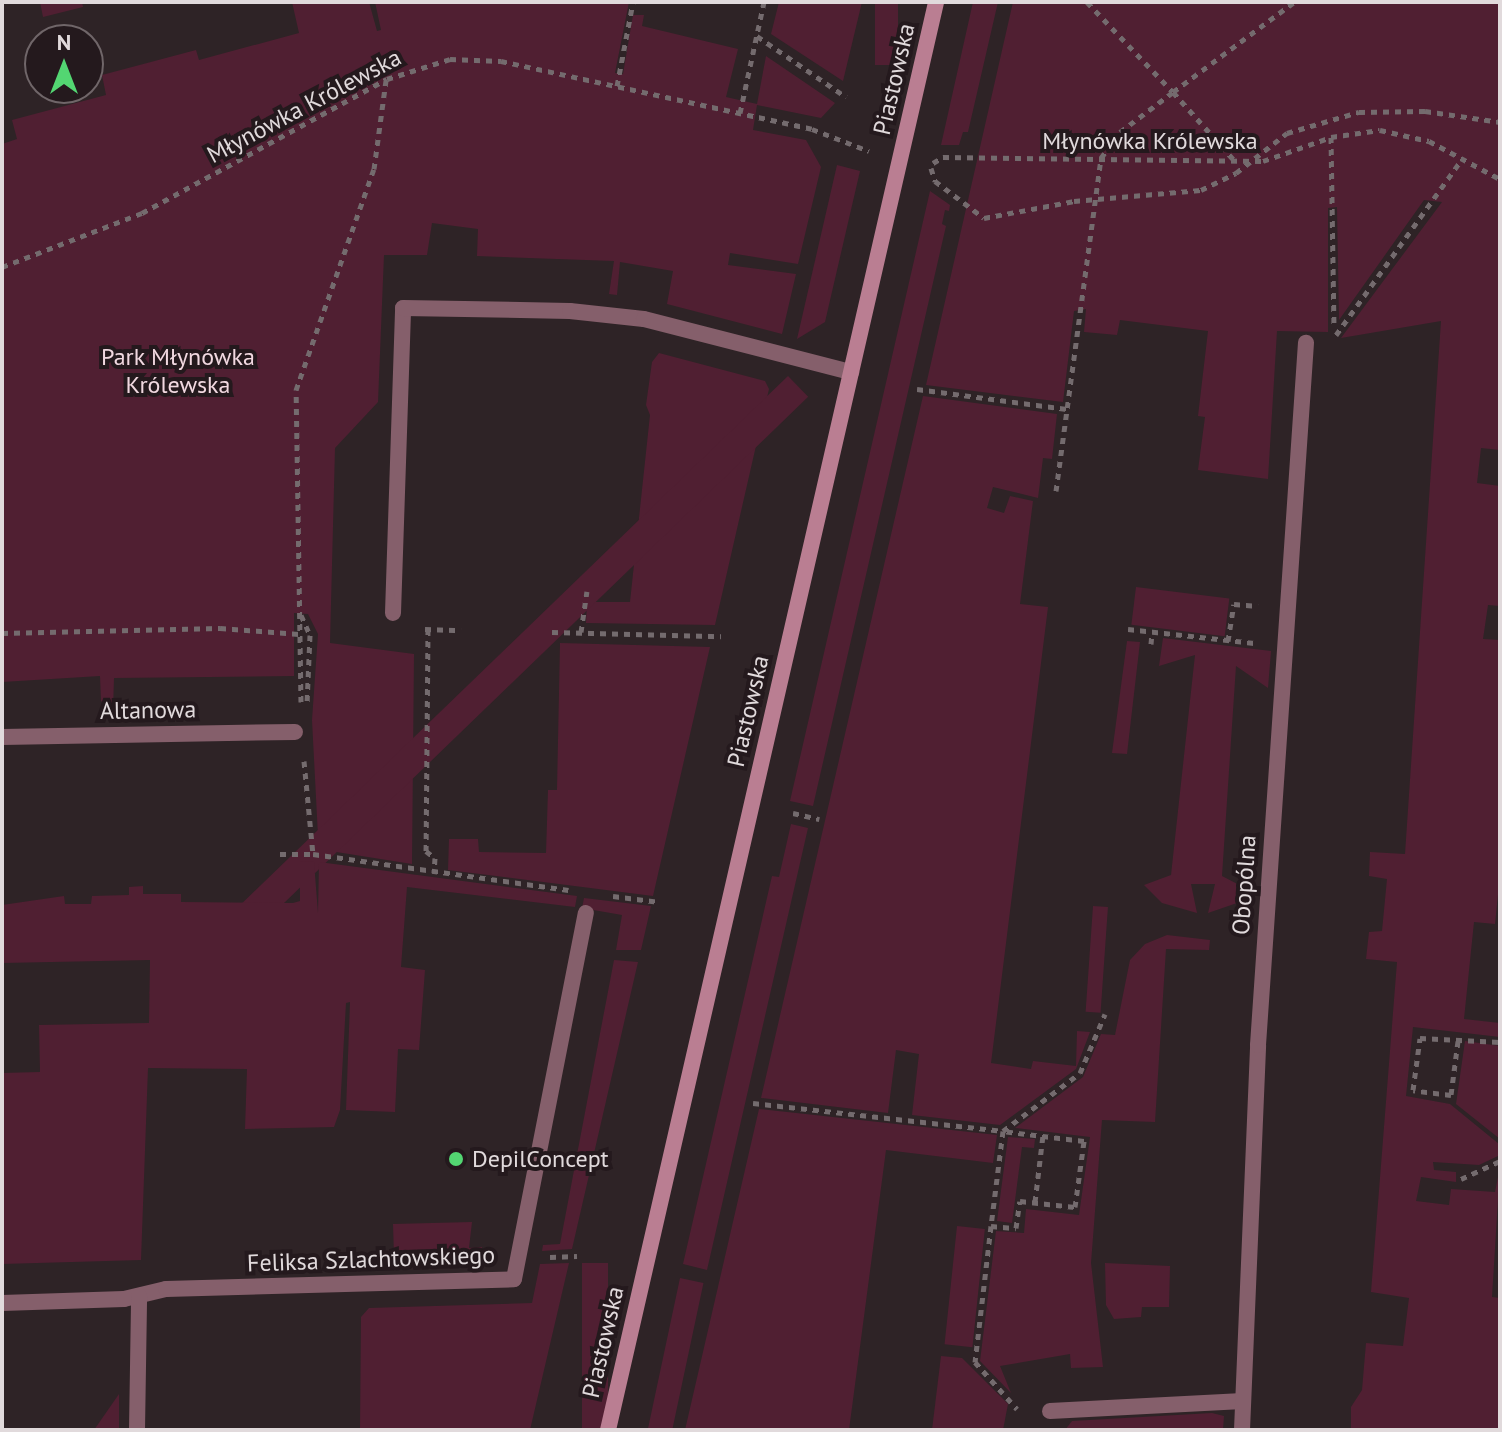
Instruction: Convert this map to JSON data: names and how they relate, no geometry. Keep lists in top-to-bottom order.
{
  "streets": {
    "street": [
      "Piastowska",
      "Altanowa",
      "Obopólna",
      "Feliksa Szlachtowskiego"
    ],
    "path": ["Młynówka Królewska"]
  },
  "parks": ["Park Młynówka Królewska"],
  "places": ["DepilConcept"],
  "north": "top"
}
